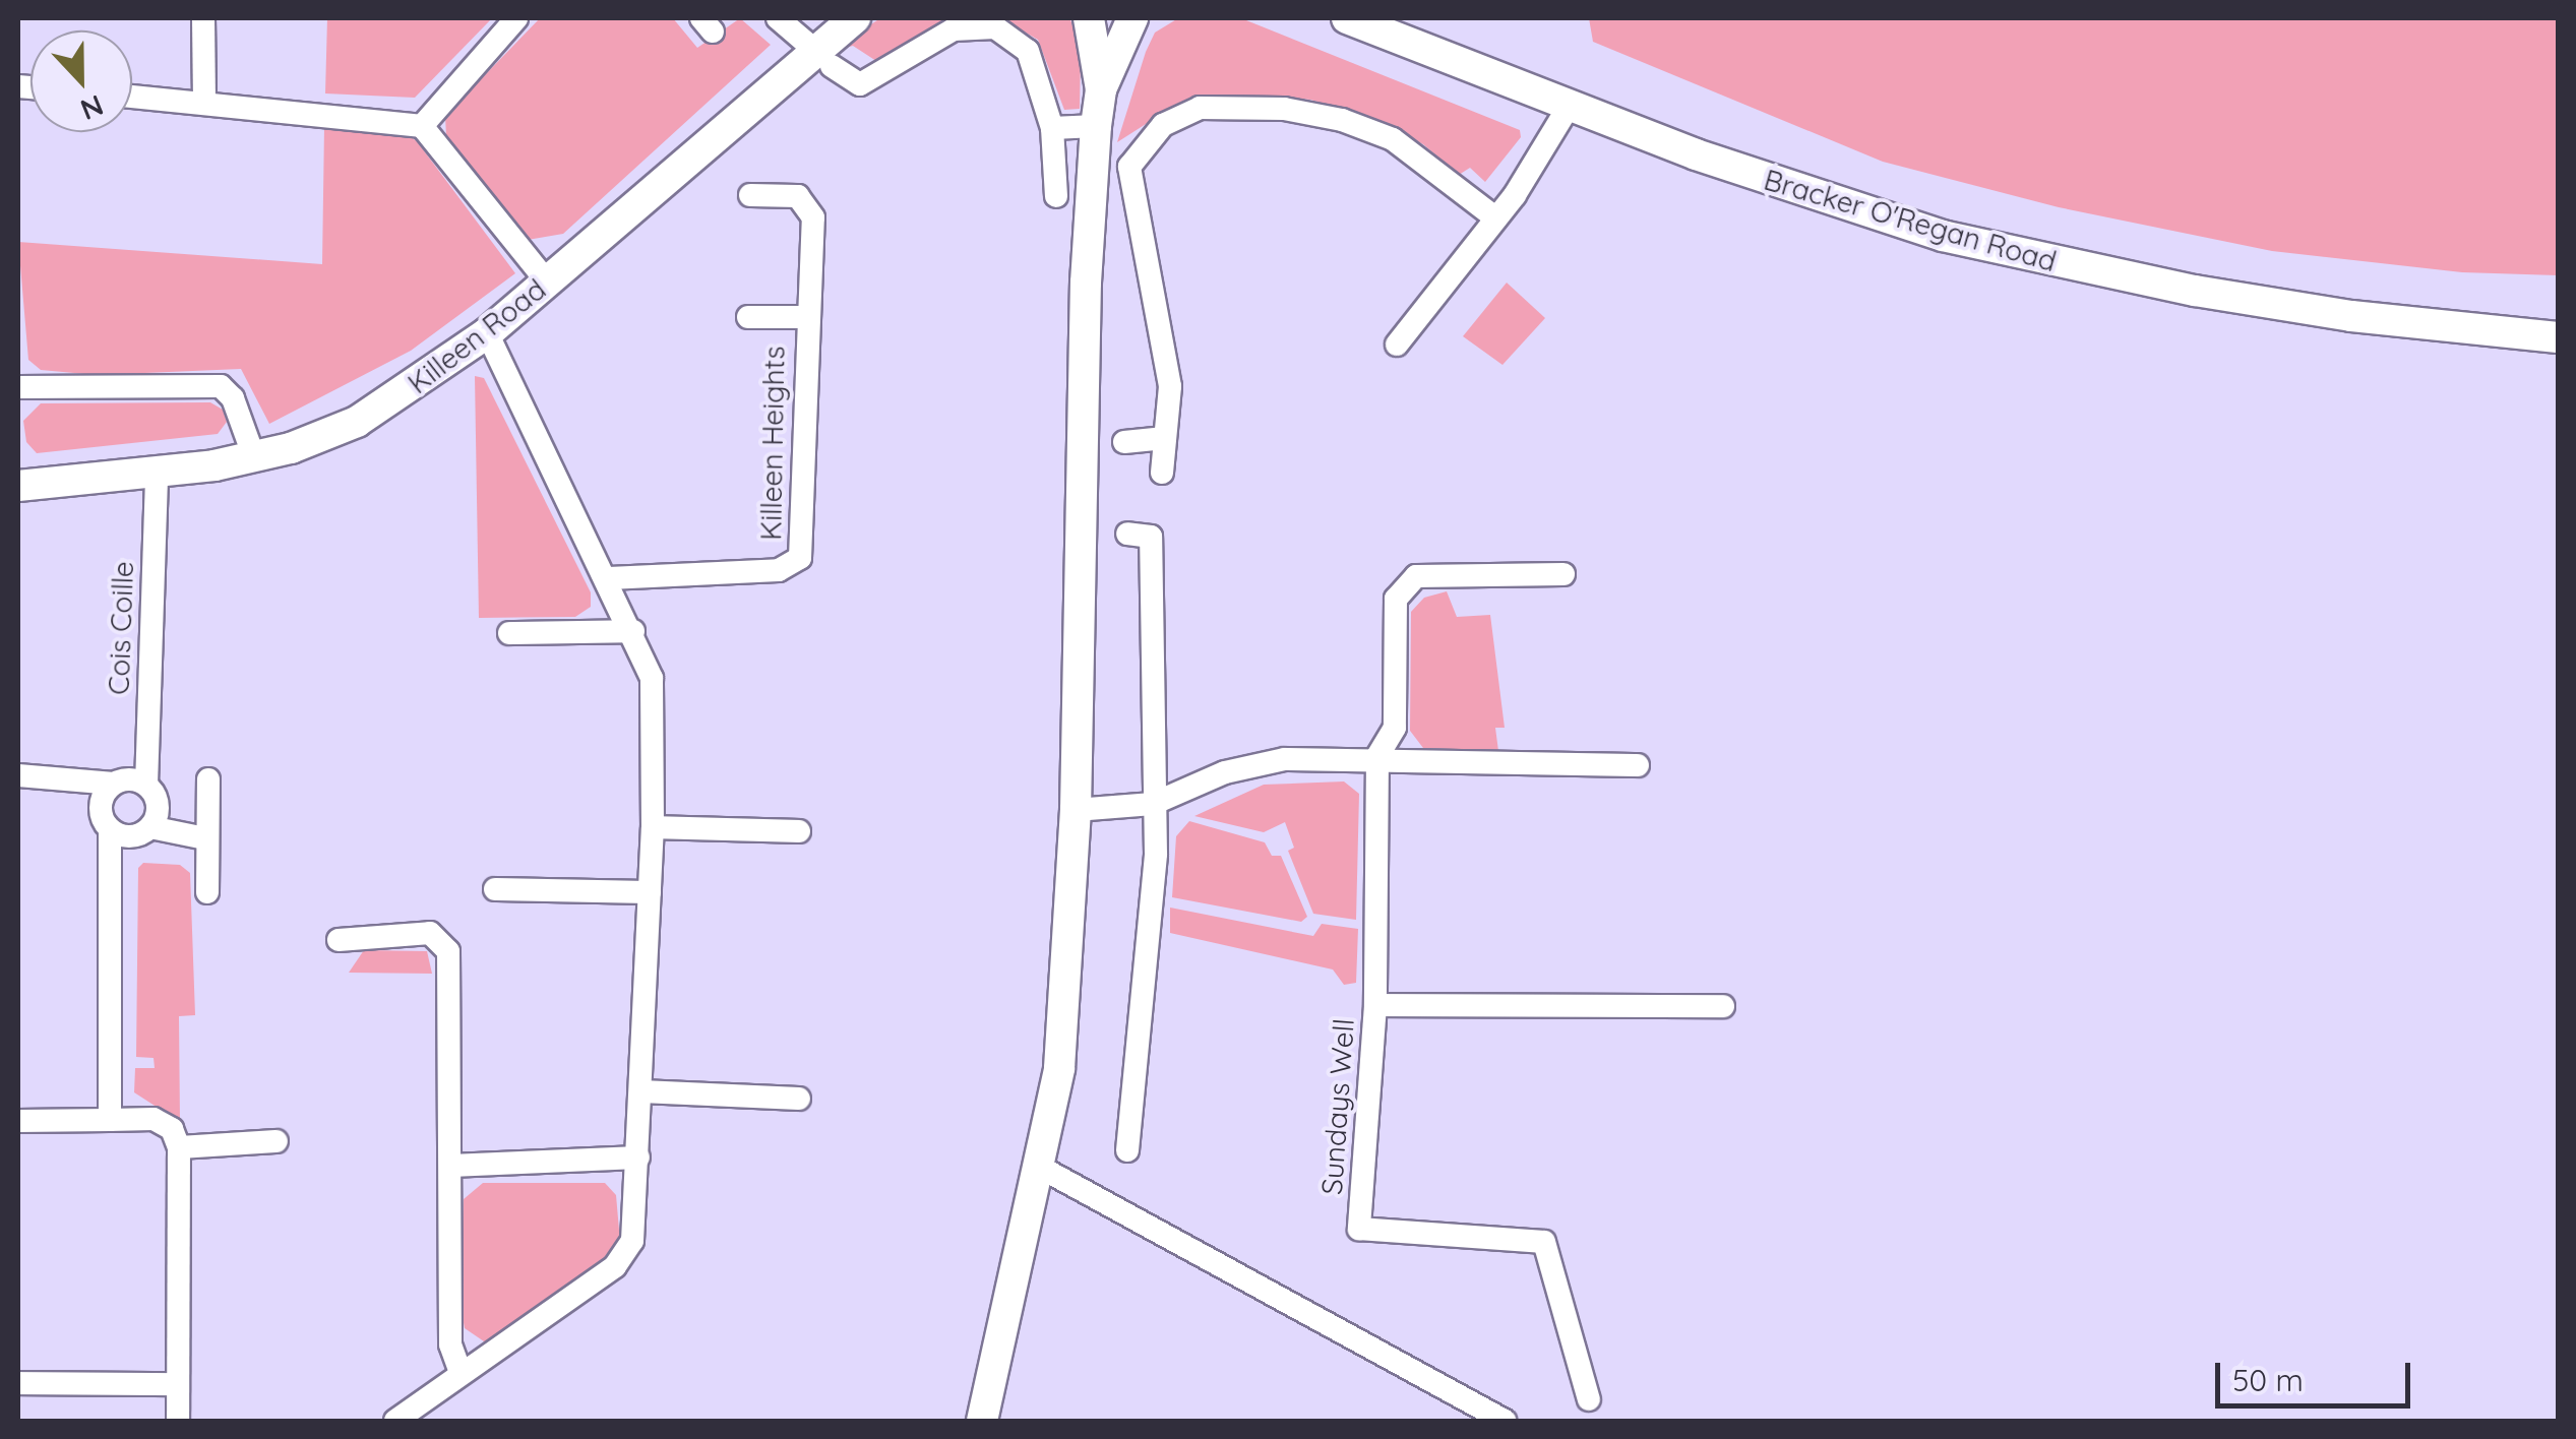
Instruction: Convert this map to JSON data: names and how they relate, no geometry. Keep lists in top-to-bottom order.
{
  "streets": {
    "main road": ["Bracker O'Regan Road", "Killeen Road"],
    "street": ["Killeen Heights", "Cois Coille", "Sundays Well"]
  },
  "crossings": [
    ["Killeen Road", "Cois Coille"]
  ],
  "scale_bar": "50 m",
  "north": "bottom"
}
